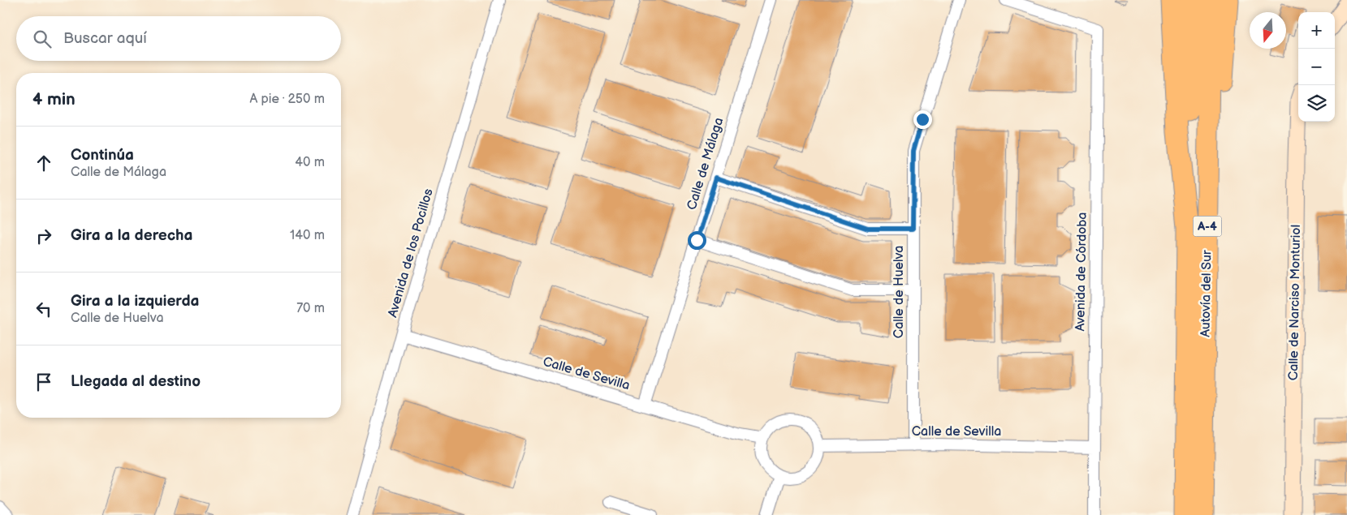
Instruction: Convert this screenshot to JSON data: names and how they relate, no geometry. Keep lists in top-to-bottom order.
{
  "streets": {
    "highway": ["A-4", "Autovía del Sur"],
    "street": [
      "Calle de Málaga",
      "Avenida de los Pocillos",
      "Avenida de Córdoba",
      "Calle de Huelva",
      "Calle de Narciso Monturiol",
      "Calle de Sevilla"
    ]
  },
  "crossings": [
    ["Calle de Málaga", "Calle de Sevilla"],
    ["Avenida de los Pocillos", "Calle de Sevilla"],
    ["Avenida de Córdoba", "Calle de Sevilla"],
    ["Calle de Huelva", "Calle de Sevilla"]
  ],
  "north": "bottom",
  "page": {
    "map_buttons": ["+", "−"],
    "search": "Buscar aquí",
    "heading": ["4 min", "A pie · 250 m"],
    "list": [
      ["Continúa", "Calle de Málaga", "40 m"],
      ["Gira a la derecha", "140 m"],
      ["Gira a la izquierda", "Calle de Huelva", "70 m"],
      "Llegada al destino"
    ]
  }
}
